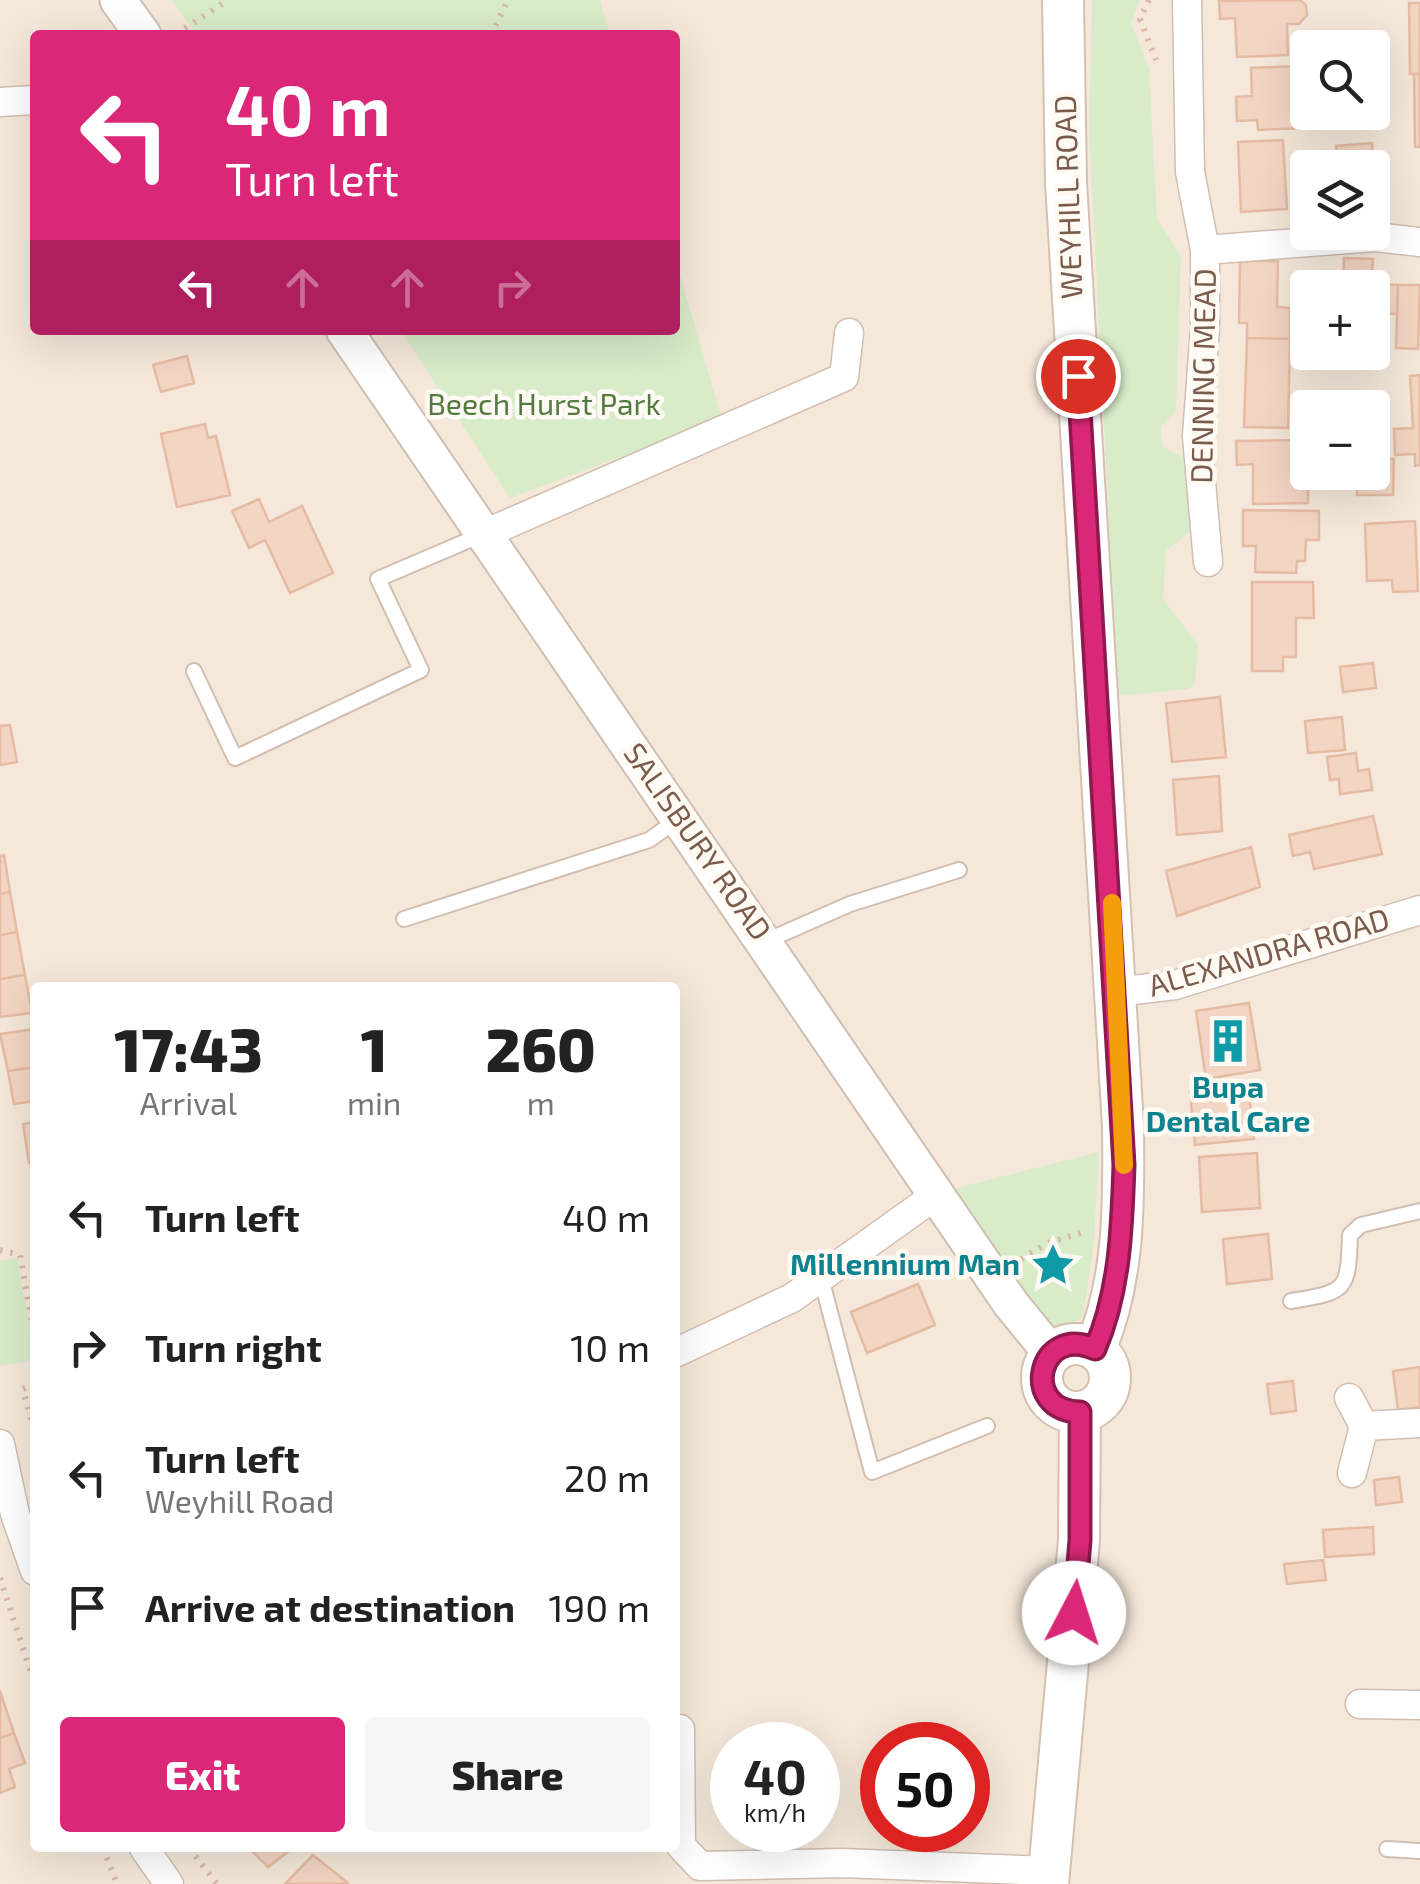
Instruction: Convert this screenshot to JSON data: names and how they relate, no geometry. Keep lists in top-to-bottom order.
{
  "streets": {
    "main road": ["WEYHILL ROAD"],
    "street": ["DENNING MEAD", "SALISBURY ROAD", "ALEXANDRA ROAD"]
  },
  "crossings": [
    ["WEYHILL ROAD", "SALISBURY ROAD"],
    ["WEYHILL ROAD", "ALEXANDRA ROAD"]
  ],
  "parks": ["Beech Hurst Park"],
  "places": {
    "building": ["Bupa Dental Care"],
    "place": ["Millennium Man"]
  },
  "page": {
    "map_buttons": ["+", "−"],
    "turn": ["40 m", "Turn left"],
    "eta": [
      "17:43",
      "Arrival",
      "1",
      "min",
      "260",
      "m"
    ],
    "list": [
      {
        "name": "Turn left",
        "value": "40 m"
      },
      {
        "name": "Turn right",
        "value": "10 m"
      },
      {
        "name": "Turn left",
        "note": "Weyhill Road",
        "value": "20 m"
      },
      {
        "name": "Arrive at destination",
        "value": "190 m"
      }
    ],
    "buttons": ["Exit", "Share"],
    "speed": "40 km/h",
    "limit": "50"
  }
}
